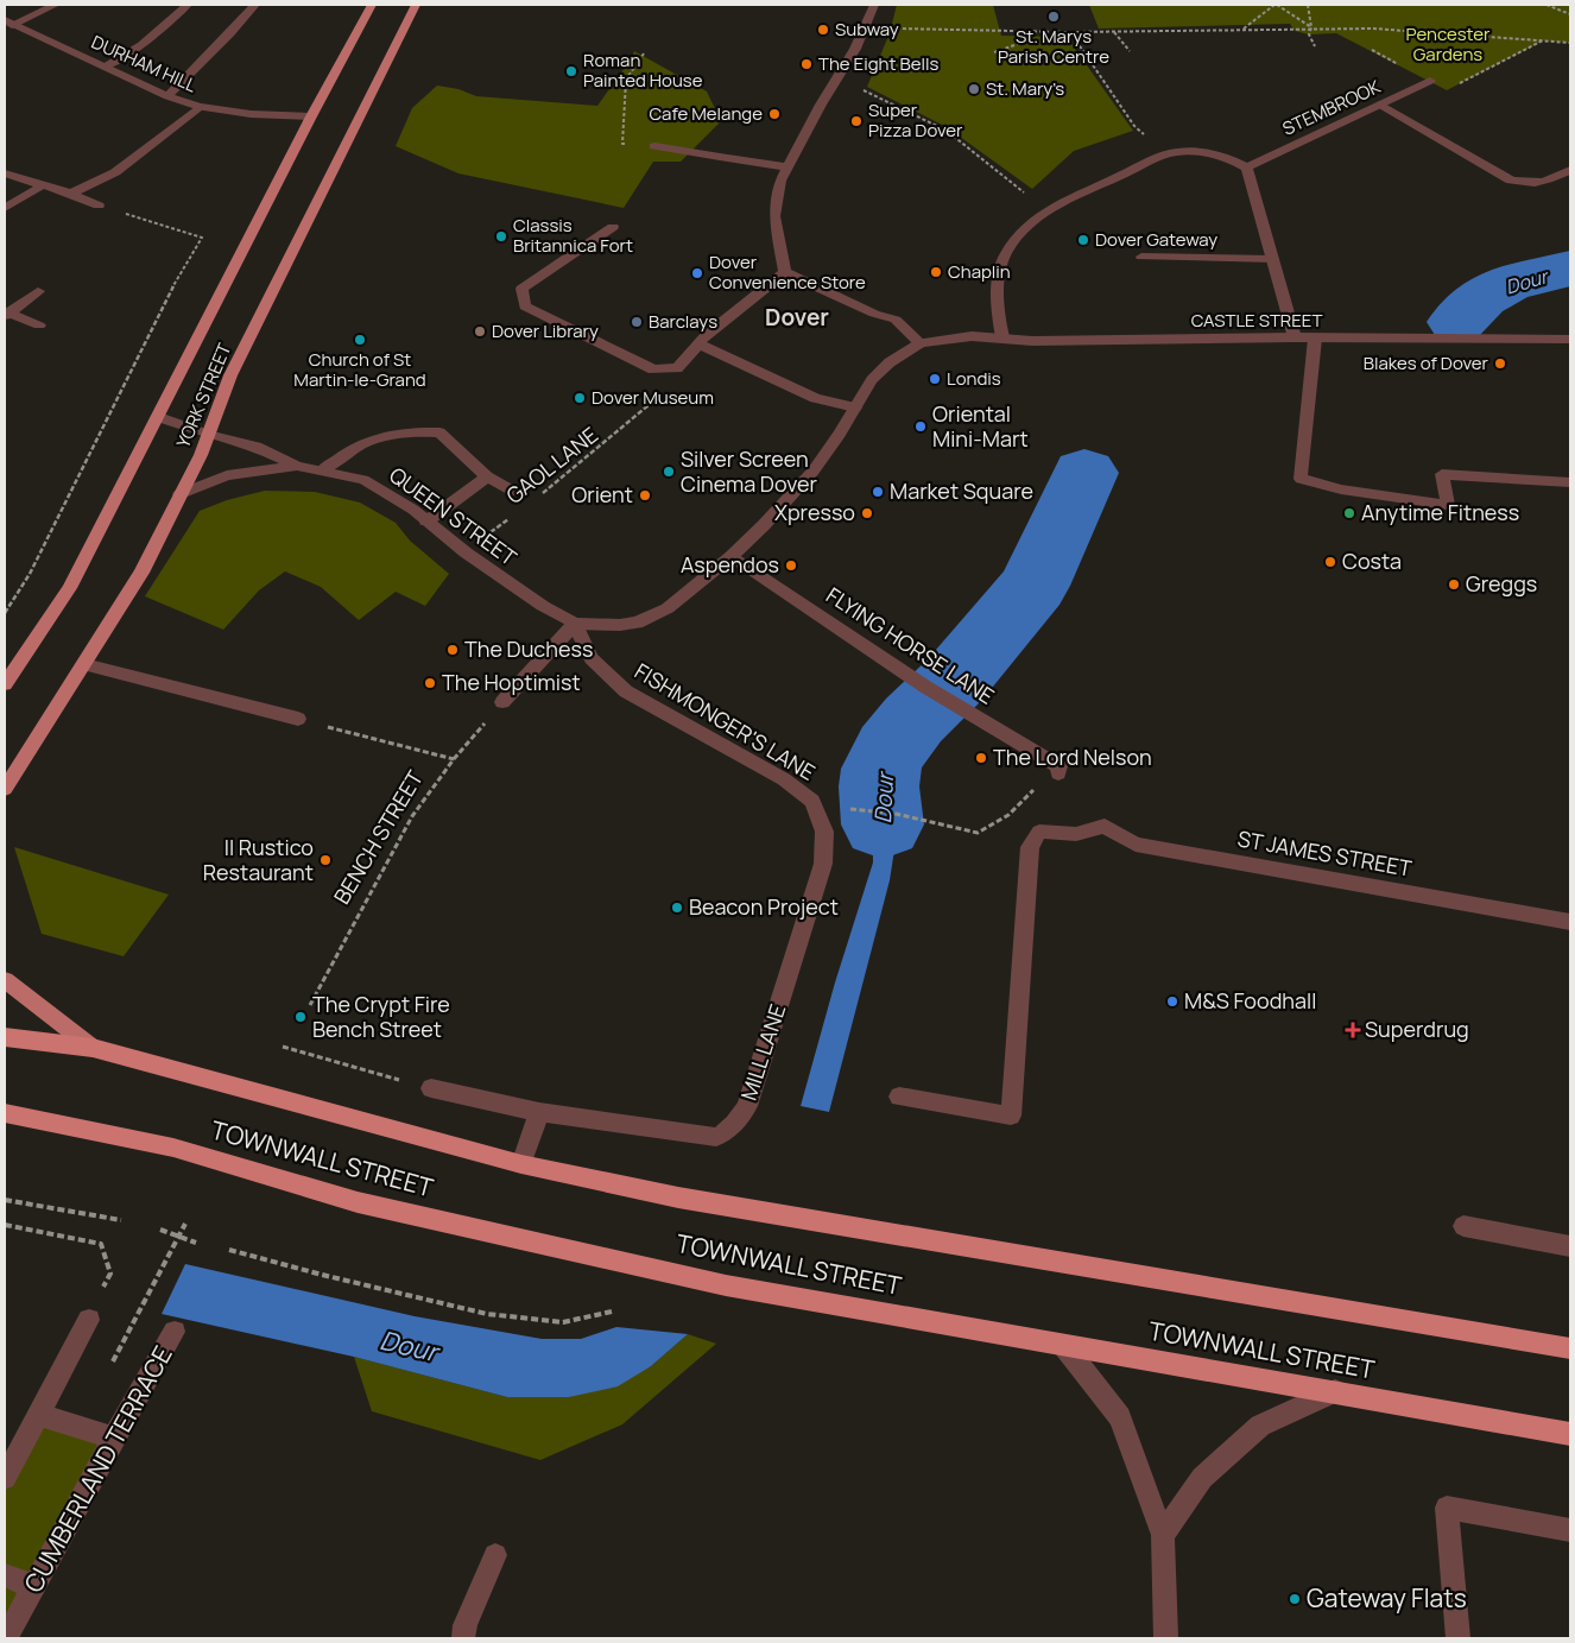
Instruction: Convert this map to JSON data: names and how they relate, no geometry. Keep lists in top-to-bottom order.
{
  "streets": {
    "highway": ["TOWNWALL STREET"],
    "main road": ["YORK STREET"],
    "street": [
      "DURHAM HILL",
      "STEMBROOK",
      "CASTLE STREET",
      "QUEEN STREET",
      "FLYING HORSE LANE",
      "FISHMONGER'S LANE",
      "ST JAMES STREET",
      "MILL LANE",
      "CUMBERLAND TERRACE"
    ],
    "path": ["GAOL LANE", "BENCH STREET"]
  },
  "crossings": [
    ["DURHAM HILL", "YORK STREET"],
    ["YORK STREET", "QUEEN STREET"],
    ["QUEEN STREET", "FISHMONGER'S LANE"],
    ["FISHMONGER'S LANE", "MILL LANE"]
  ],
  "districts": ["Dover"],
  "water": ["Dour"],
  "parks": ["Pencester Gardens"],
  "places": {
    "other": [
      "St. Marys Parish Centre",
      "Subway",
      "The Eight Bells",
      "Roman Painted House",
      "St. Mary's",
      "Cafe Melange",
      "Super Pizza Dover",
      "Classis Britannica Fort",
      "Dover Gateway",
      "Chaplin",
      "Dover Convenience Store",
      "Barclays",
      "Dover Library",
      "Church of St Martin-le-Grand",
      "Blakes of Dover",
      "Londis",
      "Dover Museum",
      "Oriental Mini-Mart",
      "Silver Screen Cinema Dover",
      "Market Square",
      "Orient",
      "Xpresso",
      "Anytime Fitness",
      "Costa",
      "Aspendos",
      "Greggs",
      "The Duchess",
      "The Hoptimist",
      "The Lord Nelson",
      "Il Rustico Restaurant",
      "Beacon Project",
      "M&S Foodhall",
      "The Crypt Fire Bench Street",
      "Gateway Flats"
    ],
    "health": ["Superdrug"]
  }
}
